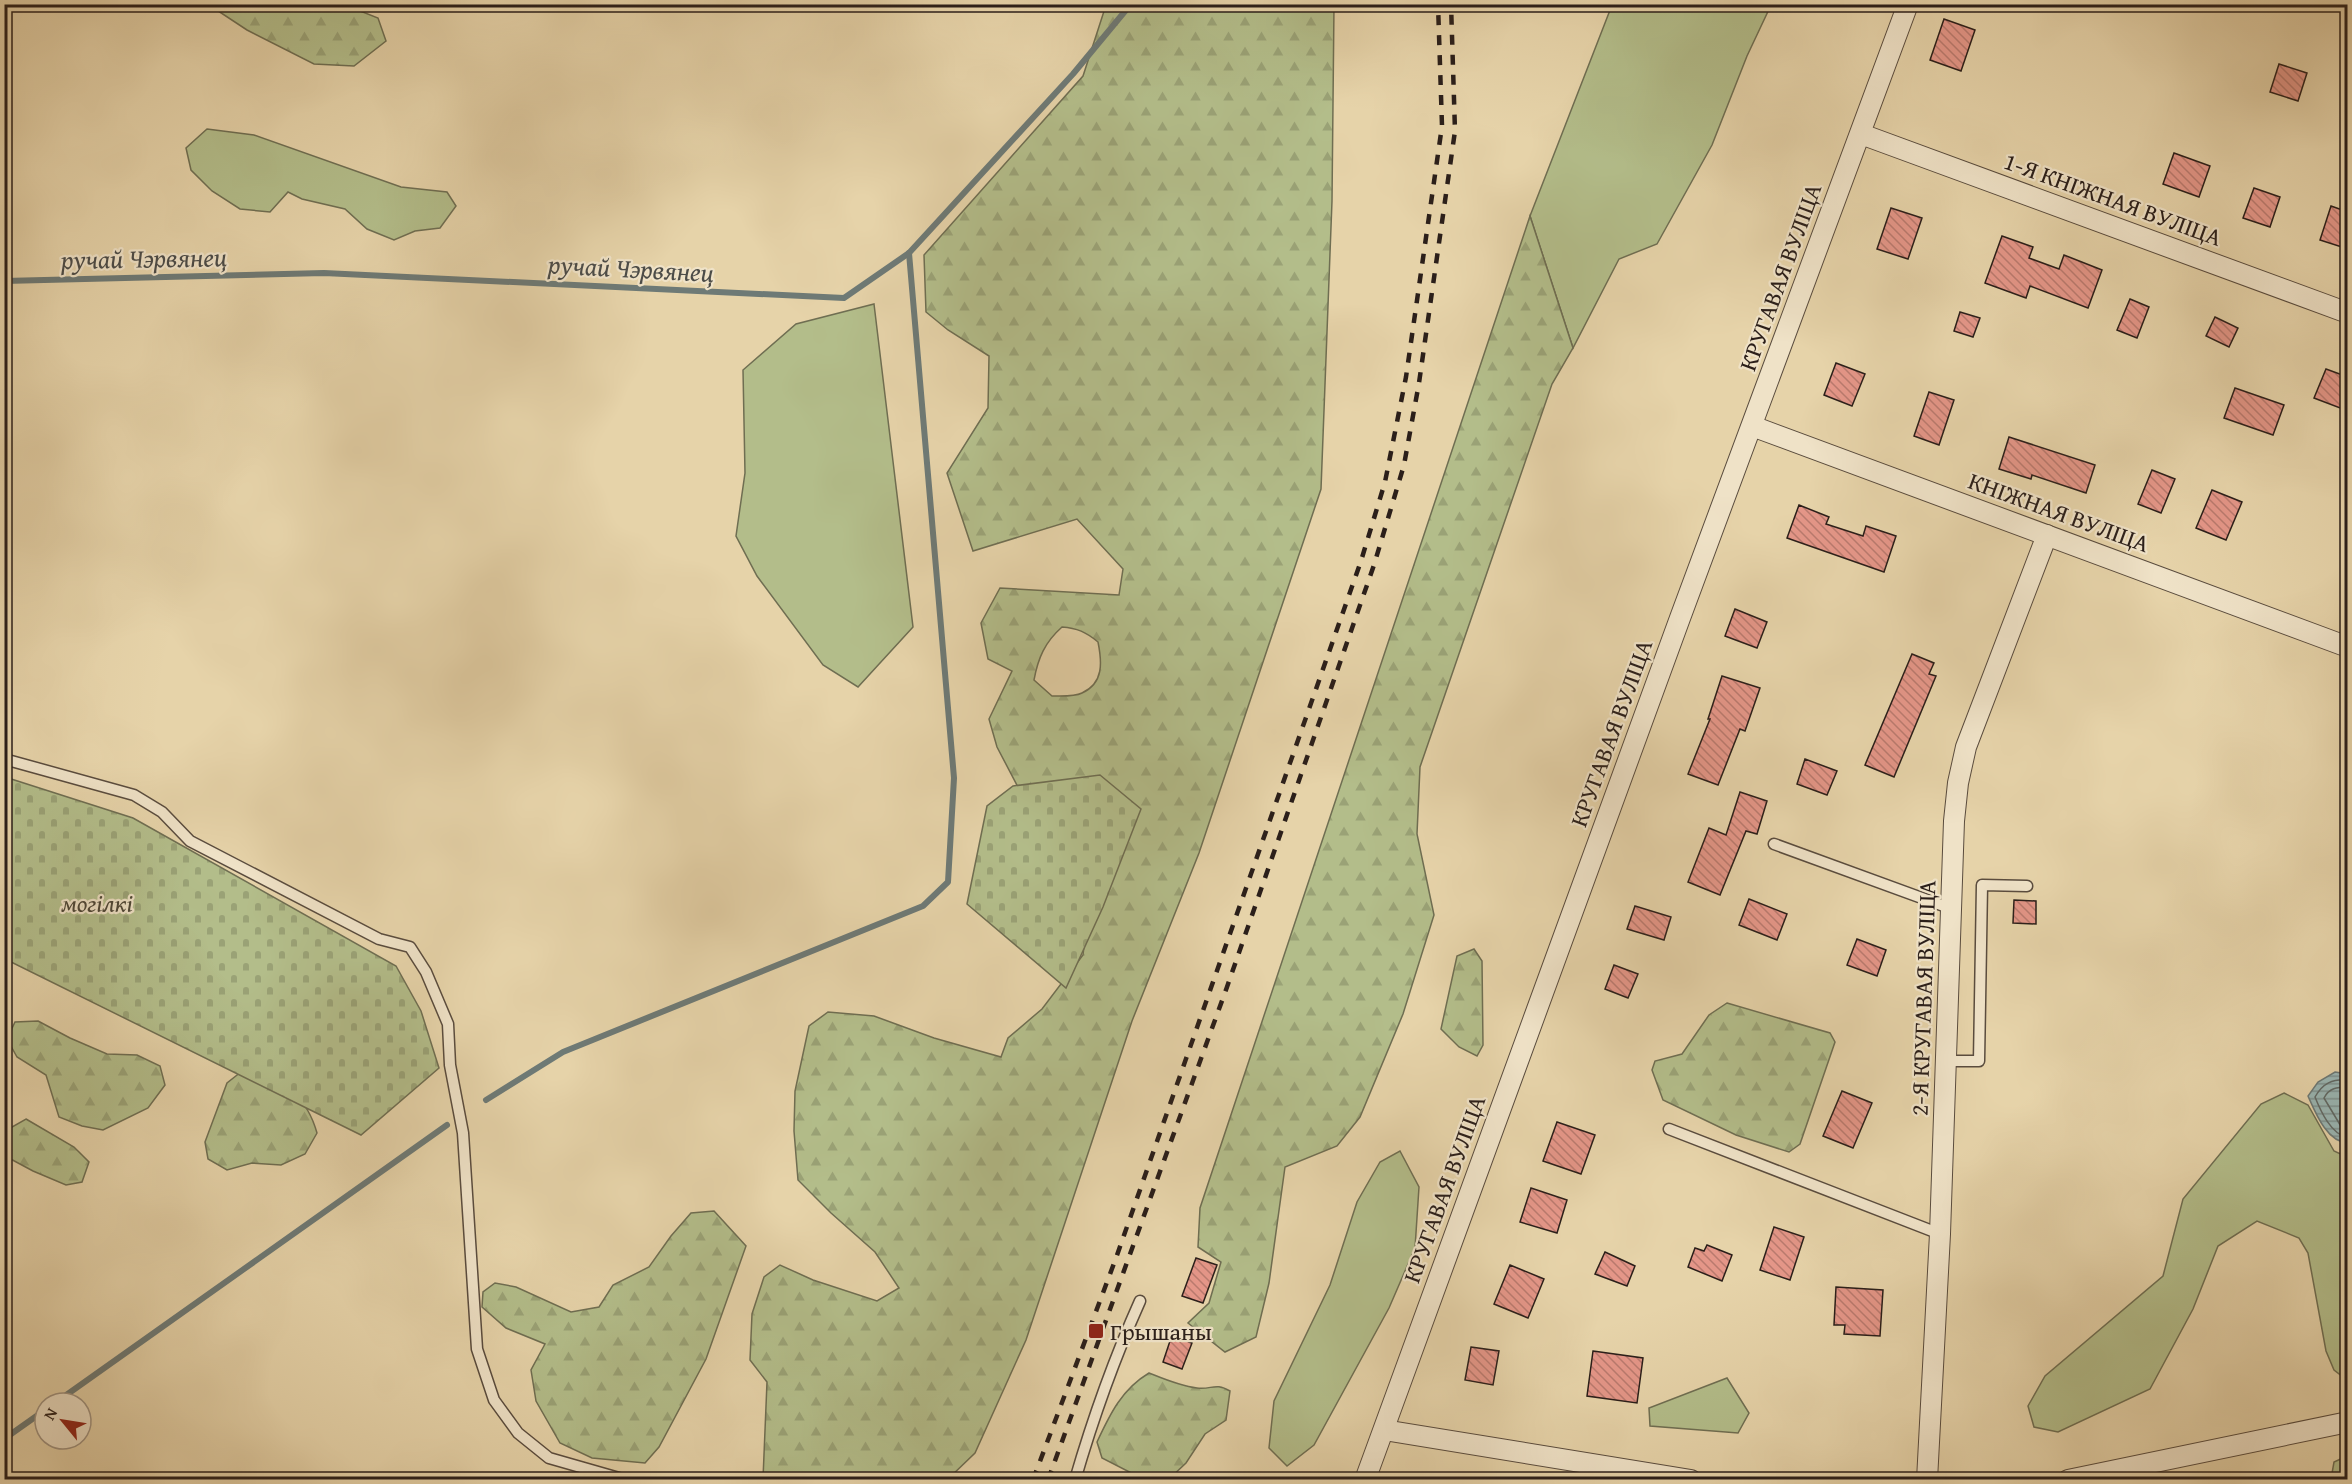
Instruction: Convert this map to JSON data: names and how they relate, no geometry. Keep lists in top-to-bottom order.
{
  "streets": {
    "street": [
      "1-Я КНІЖНАЯ ВУЛІЦА",
      "КРУГАВАЯ ВУЛІЦА",
      "КНІЖНАЯ ВУЛІЦА",
      "2-Я КРУГАВАЯ ВУЛІЦА"
    ]
  },
  "crossings": [
    ["1-Я КНІЖНАЯ ВУЛІЦА", "КРУГАВАЯ ВУЛІЦА"],
    ["КРУГАВАЯ ВУЛІЦА", "КНІЖНАЯ ВУЛІЦА"],
    ["КНІЖНАЯ ВУЛІЦА", "2-Я КРУГАВАЯ ВУЛІЦА"]
  ],
  "water": ["ручай Чэрвянец"],
  "parks": ["могілкі"],
  "places": {
    "transit": ["Грышаны"]
  },
  "north": "top left"
}
